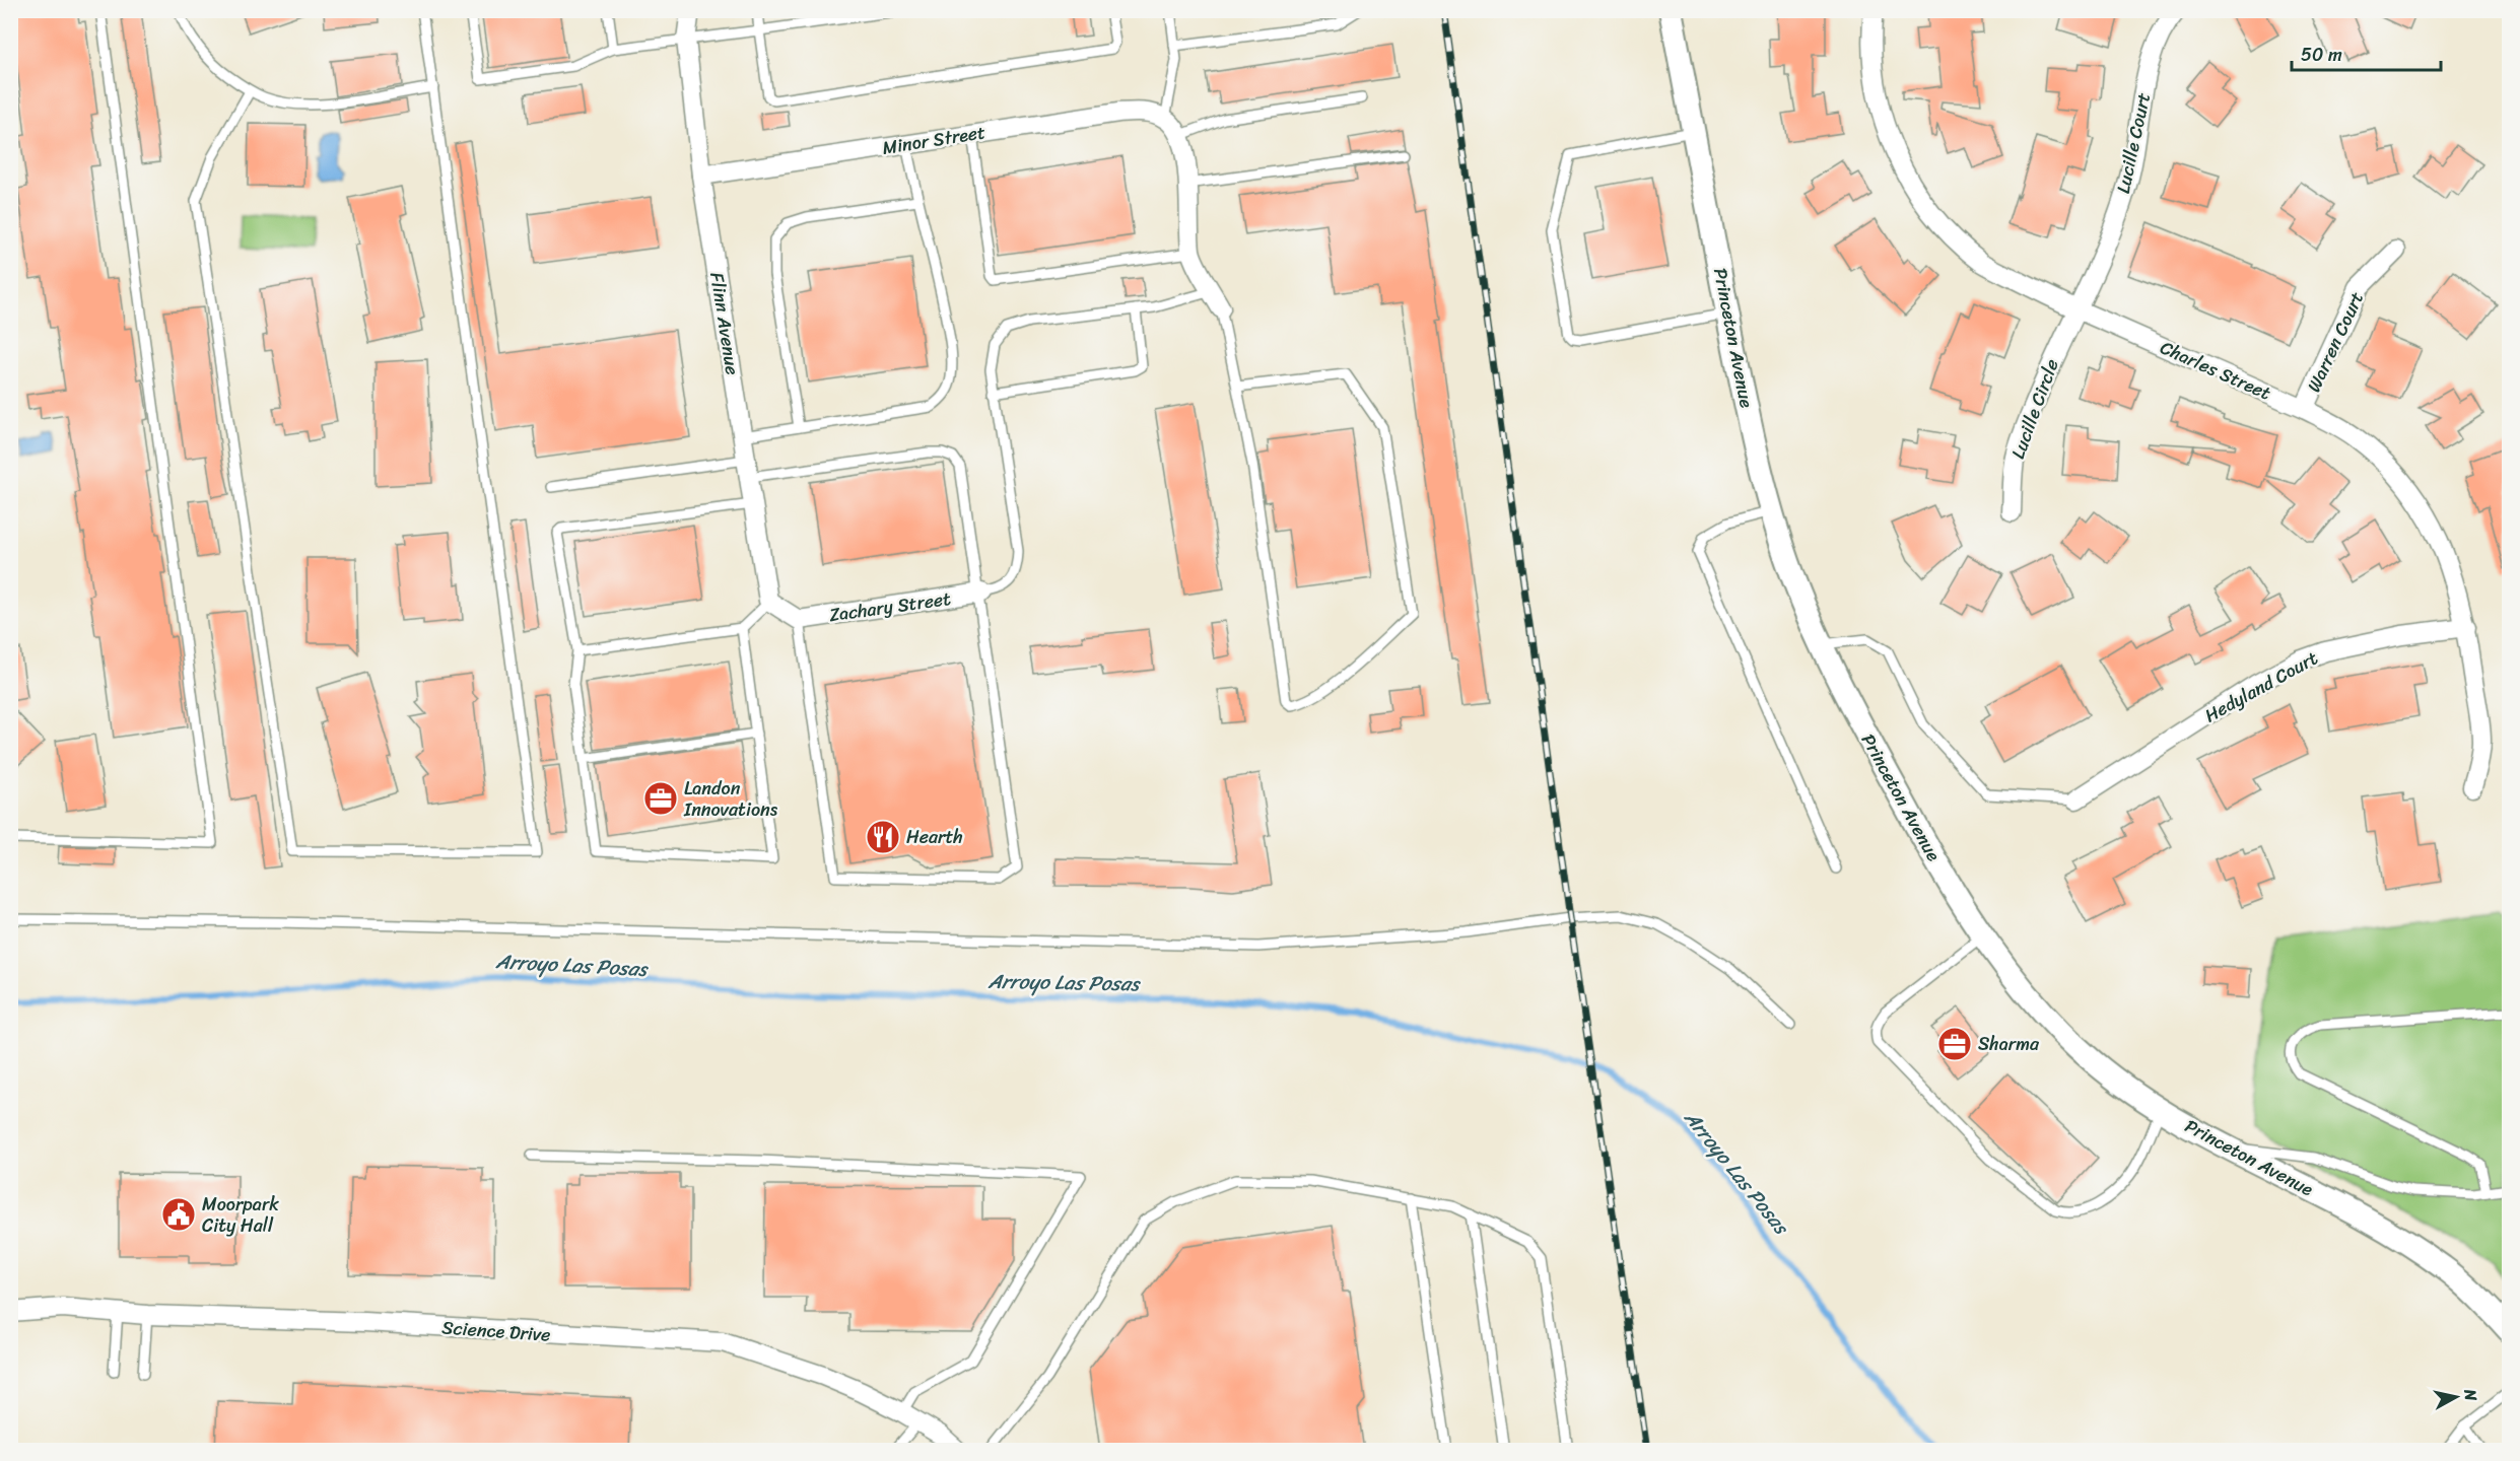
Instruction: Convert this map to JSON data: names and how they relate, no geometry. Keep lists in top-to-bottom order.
{
  "streets": {
    "street": [
      "Minor Street",
      "Lucille Court",
      "Flinn Avenue",
      "Princeton Avenue",
      "Warren Court",
      "Charles Street",
      "Lucille Circle",
      "Zachary Street",
      "Hedyland Court",
      "Science Drive"
    ]
  },
  "crossings": [
    ["Minor Street", "Flinn Avenue"],
    ["Lucille Court", "Charles Street"],
    ["Lucille Court", "Lucille Circle"],
    ["Warren Court", "Charles Street"],
    ["Charles Street", "Lucille Circle"],
    ["Charles Street", "Hedyland Court"]
  ],
  "water": ["Arroyo Las Posas"],
  "places": {
    "office": ["Landon Innovations", "Sharma"],
    "restaurant": ["Hearth"],
    "public building": ["Moorpark City Hall"]
  },
  "scale_bar": "50 m",
  "north": "right"
}
